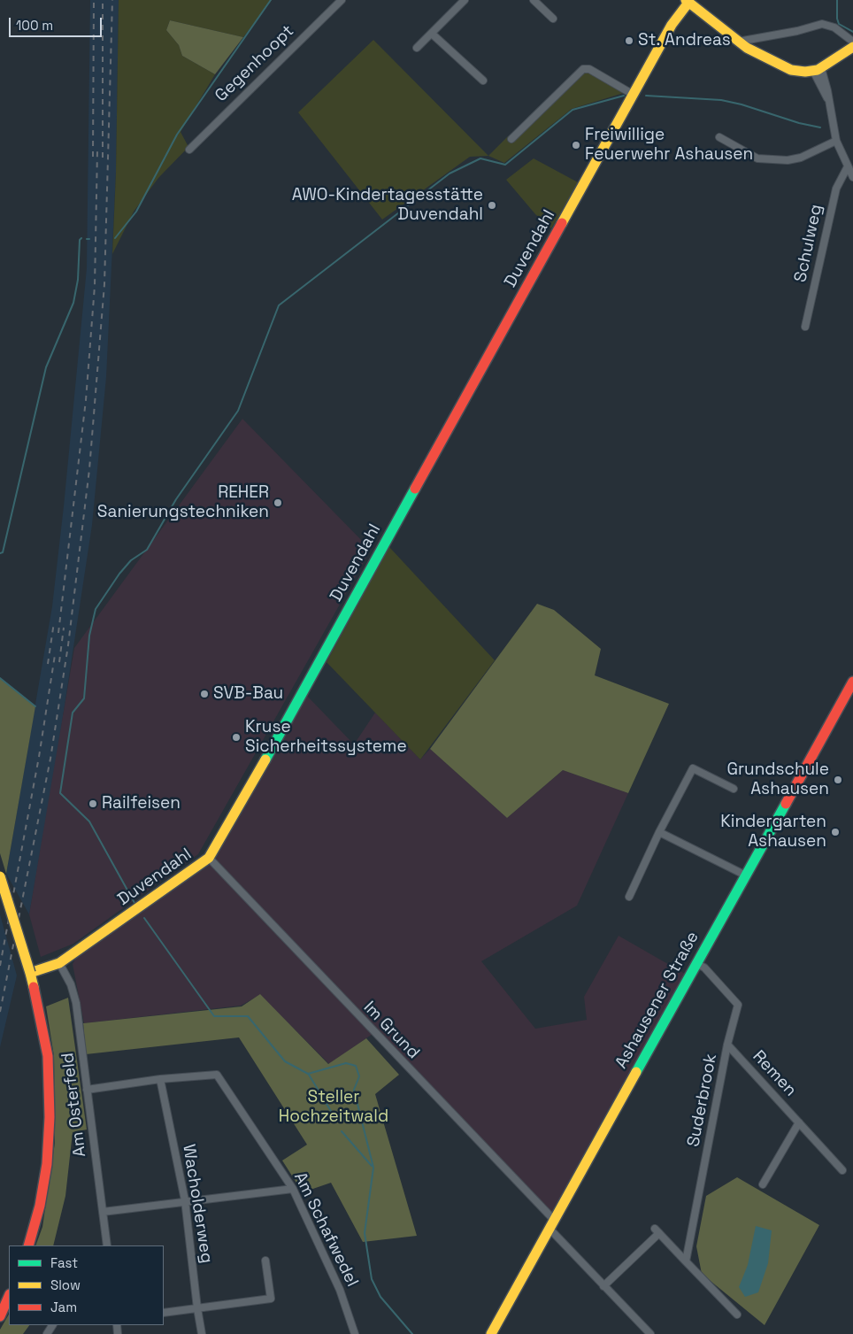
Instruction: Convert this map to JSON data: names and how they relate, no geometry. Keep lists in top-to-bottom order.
{
  "streets": {
    "street": [
      "Gegenhoopt",
      "Schulweg",
      "Duvendahl",
      "Ashausener Straße",
      "Im Grund",
      "Remen",
      "Suderbrook",
      "Am Osterfeld",
      "Wacholderweg",
      "Am Schafwedel"
    ]
  },
  "crossings": [
    ["Duvendahl", "Im Grund"],
    ["Duvendahl", "Am Osterfeld"],
    ["Ashausener Straße", "Im Grund"],
    ["Ashausener Straße", "Suderbrook"],
    ["Remen", "Suderbrook"],
    ["Am Osterfeld", "Am Schafwedel"],
    ["Wacholderweg", "Am Schafwedel"]
  ],
  "parks": ["Steller Hochzeitwald"],
  "places": [
    "St. Andreas",
    "Freiwillige Feuerwehr Ashausen",
    "AWO-Kindertagesstätte Duvendahl",
    "REHER Sanierungstechniken",
    "SVB-Bau",
    "Kruse Sicherheitssysteme",
    "Grundschule Ashausen",
    "Railfeisen",
    "Kindergarten Ashausen"
  ],
  "legend": ["Fast", "Slow", "Jam"],
  "scale_bar": "100 m"
}
